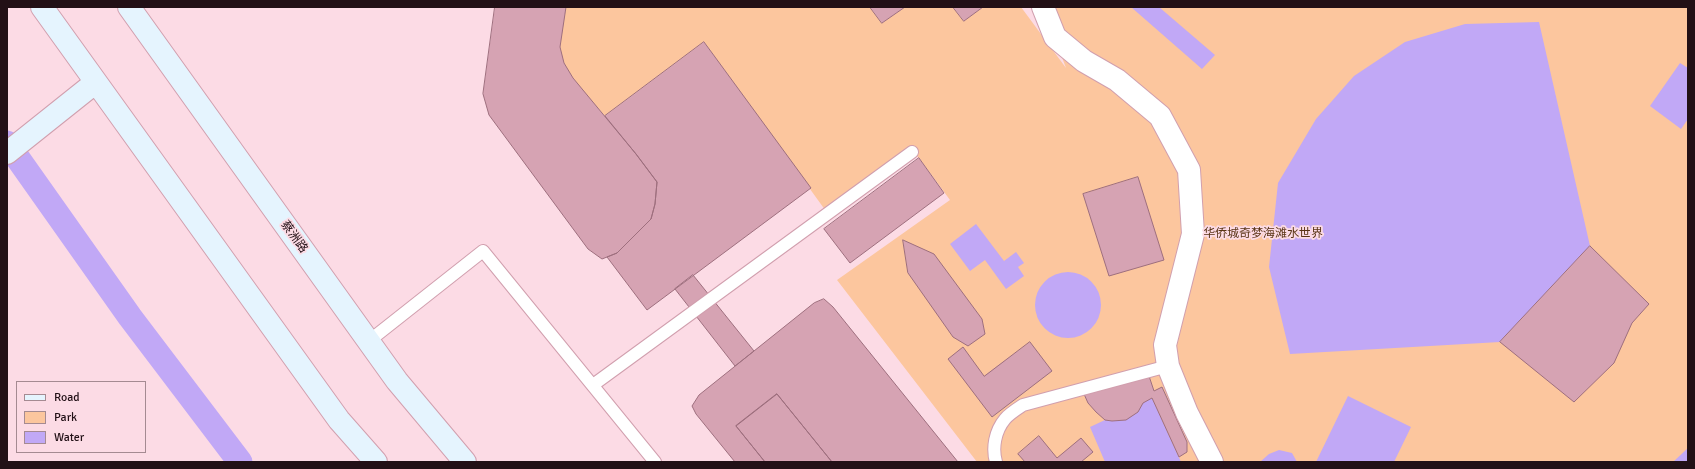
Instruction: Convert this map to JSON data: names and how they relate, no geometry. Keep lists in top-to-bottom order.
{
  "streets": {
    "main road": ["蔡洲路"]
  },
  "parks": ["华侨城奇梦海滩水世界"],
  "legend": ["Road", "Park", "Water"]
}
